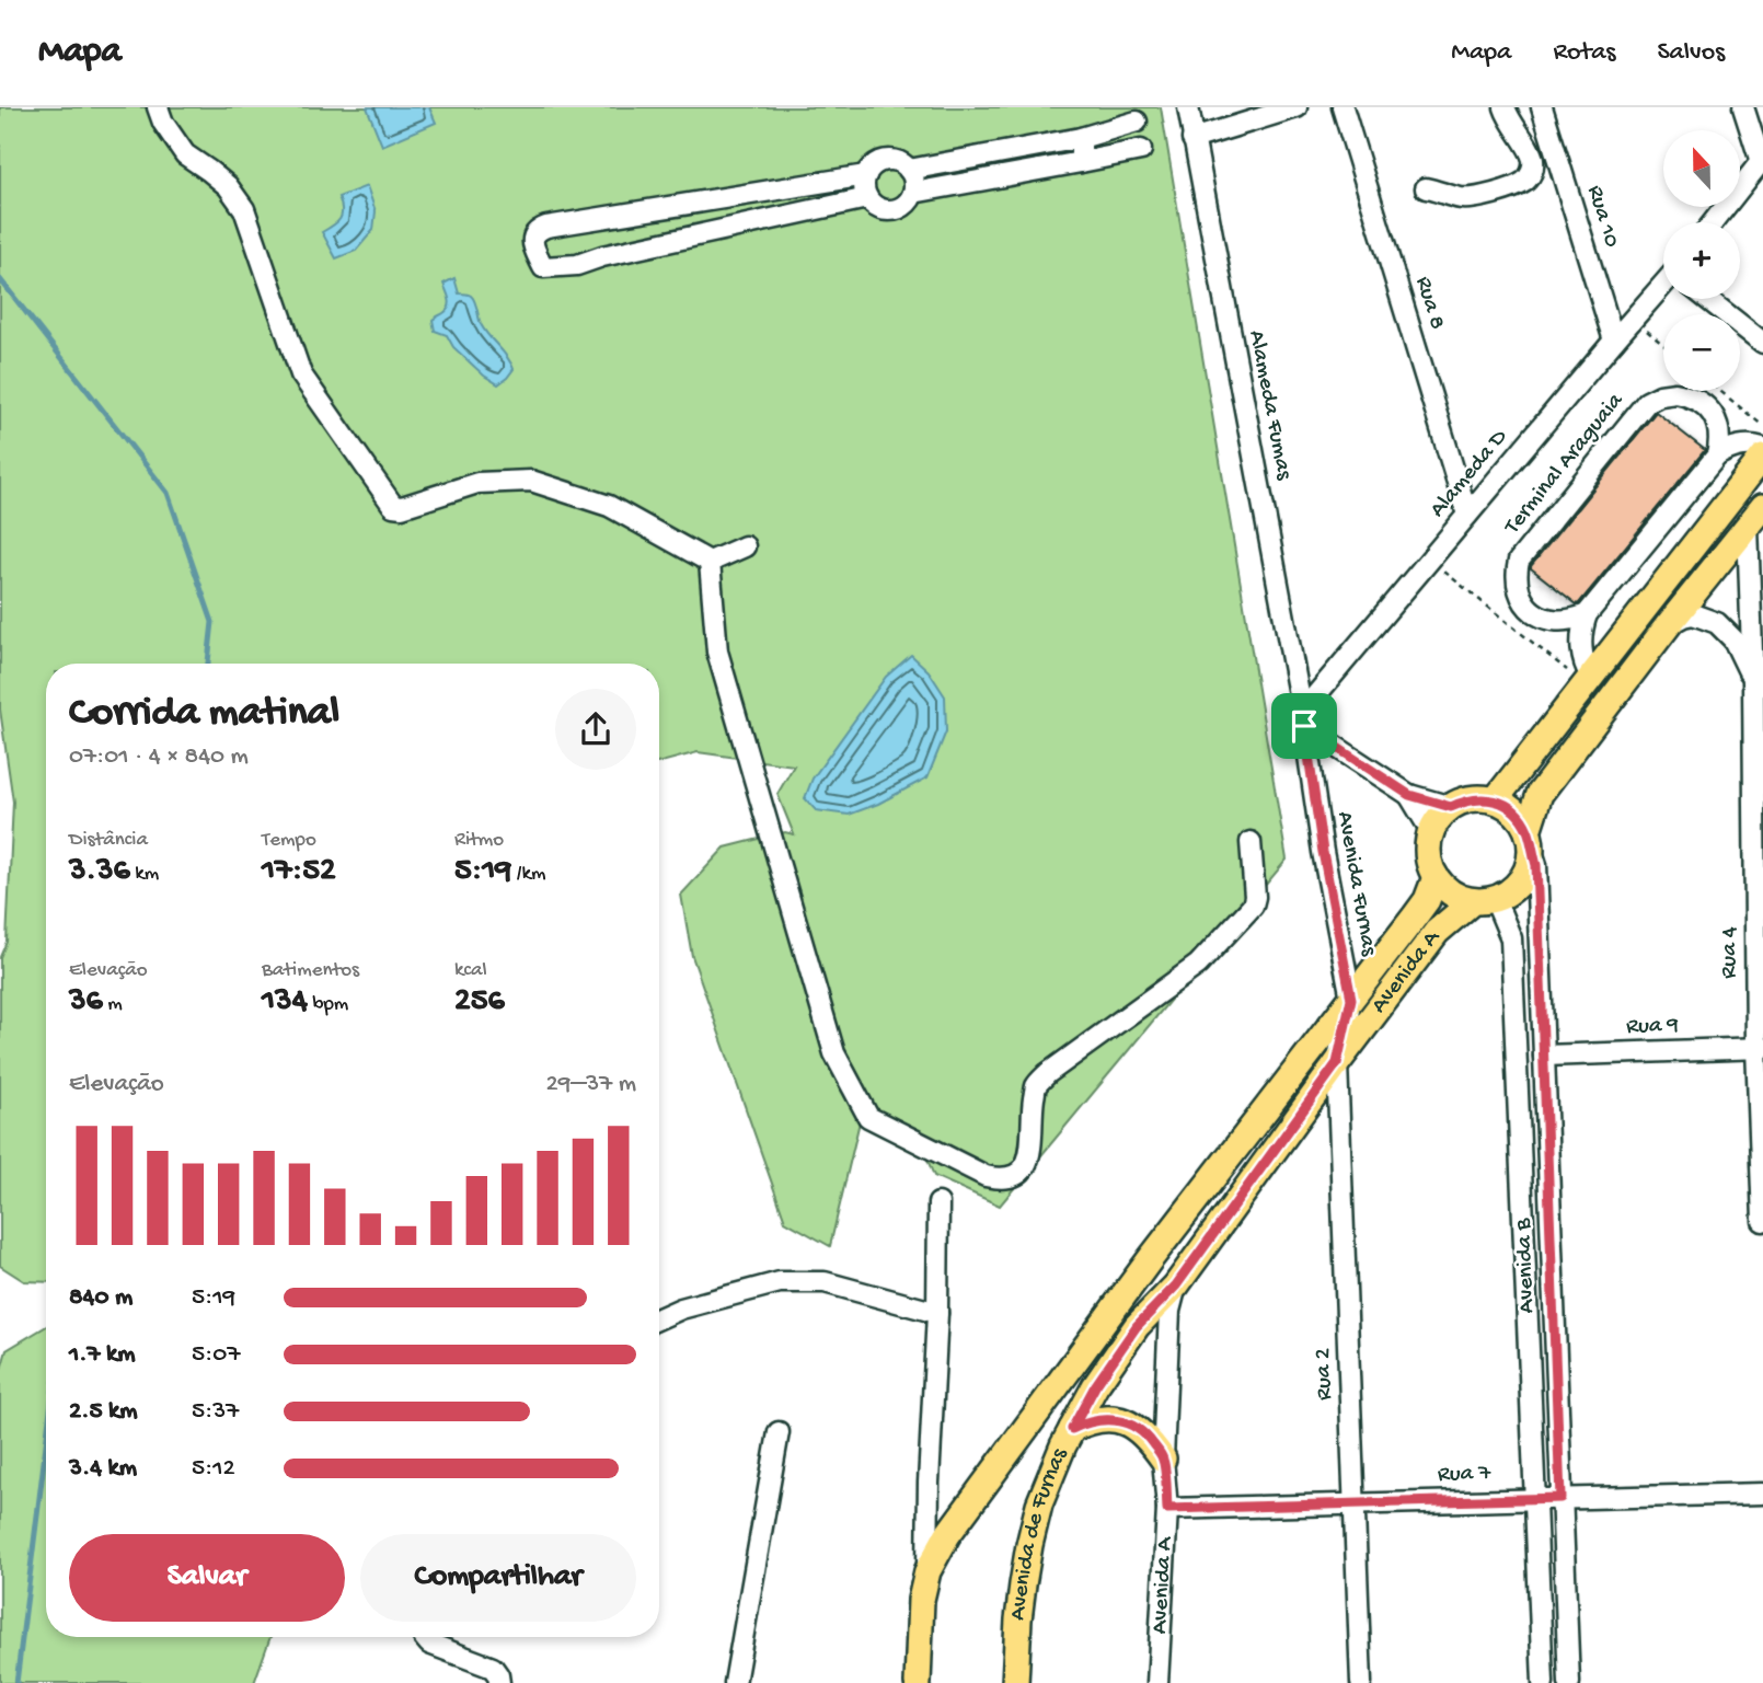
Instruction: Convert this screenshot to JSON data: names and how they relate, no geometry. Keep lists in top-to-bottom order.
{
  "streets": {
    "main road": ["Avenida A", "Avenida de Furnas"],
    "street": [
      "Rua 10",
      "Rua 8",
      "Alameda Fumas",
      "Terminal Araguaia",
      "Alameda D",
      "Avenida Furnas",
      "Rua 4",
      "Rua 9",
      "Avenida B",
      "Rua 2",
      "Rua 7"
    ]
  },
  "crossings": [
    ["Rua 10", "Alameda D"],
    ["Rua 8", "Alameda D"],
    ["Alameda Fumas", "Alameda D"],
    ["Alameda Fumas", "Avenida Furnas"],
    ["Alameda D", "Avenida Furnas"],
    ["Avenida Furnas", "Avenida A"],
    ["Avenida Furnas", "Rua 2"],
    ["Rua 4", "Rua 9"],
    ["Avenida A", "Avenida B"],
    ["Avenida A", "Rua 2"],
    ["Avenida A", "Rua 7"],
    ["Avenida A", "Avenida de Furnas"],
    ["Rua 9", "Avenida B"],
    ["Avenida B", "Rua 7"],
    ["Rua 2", "Rua 7"]
  ],
  "north": "top",
  "page": {
    "header": "Mapa",
    "nav": ["Mapa", "Rotas", "Salvos"],
    "map_buttons": ["+", "−"],
    "heading": ["Corrida matinal", "07:01 · 4 × 840 m"],
    "stats": [
      ["Distância", "3.36 km"],
      ["Tempo", "17:52"],
      ["Ritmo", "5:19 /km"],
      ["Elevação", "36 m"],
      ["Batimentos", "134 bpm"],
      ["kcal", "256"]
    ],
    "chart": ["Elevação", "29–37 m"],
    "list": [
      {
        "name": "840 m",
        "note": "5:19"
      },
      {
        "name": "1.7 km",
        "note": "5:07"
      },
      {
        "name": "2.5 km",
        "note": "5:37"
      },
      {
        "name": "3.4 km",
        "note": "5:12"
      }
    ],
    "buttons": ["Salvar", "Compartilhar"]
  }
}
